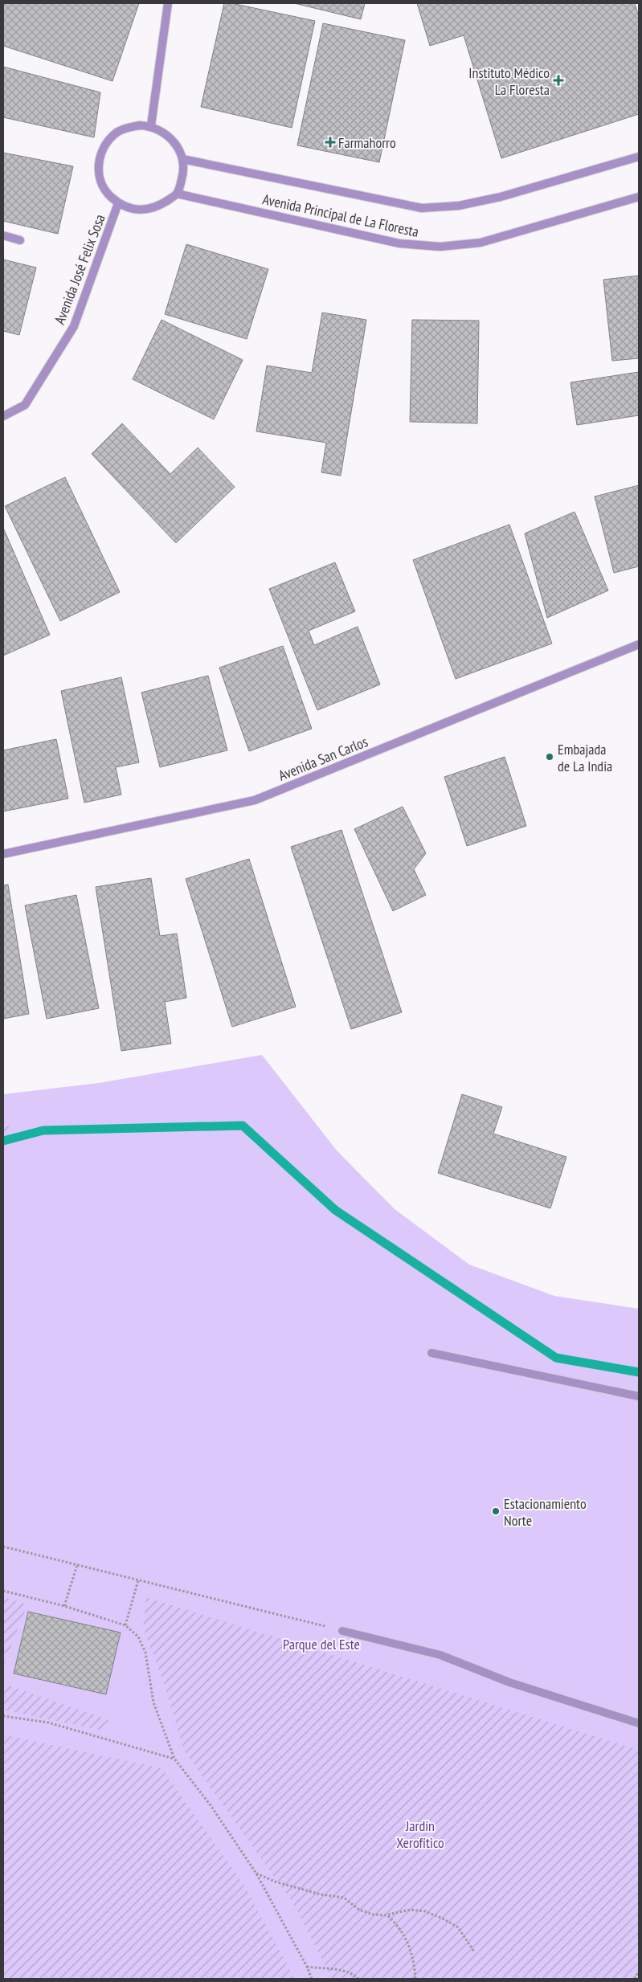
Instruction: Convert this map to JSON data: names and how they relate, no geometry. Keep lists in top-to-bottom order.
{
  "streets": {
    "street": ["Avenida Principal de La Floresta", "Avenida José Felix Sosa", "Avenida San Carlos"]
  },
  "crossings": [
    ["Avenida Principal de La Floresta", "Avenida José Felix Sosa"]
  ],
  "parks": ["Parque del Este", "Jardín Xerofítico"],
  "places": {
    "health": ["Instituto Médico La Floresta", "Farmahorro"],
    "other": ["Embajada de La India", "Estacionamiento Norte"]
  }
}
